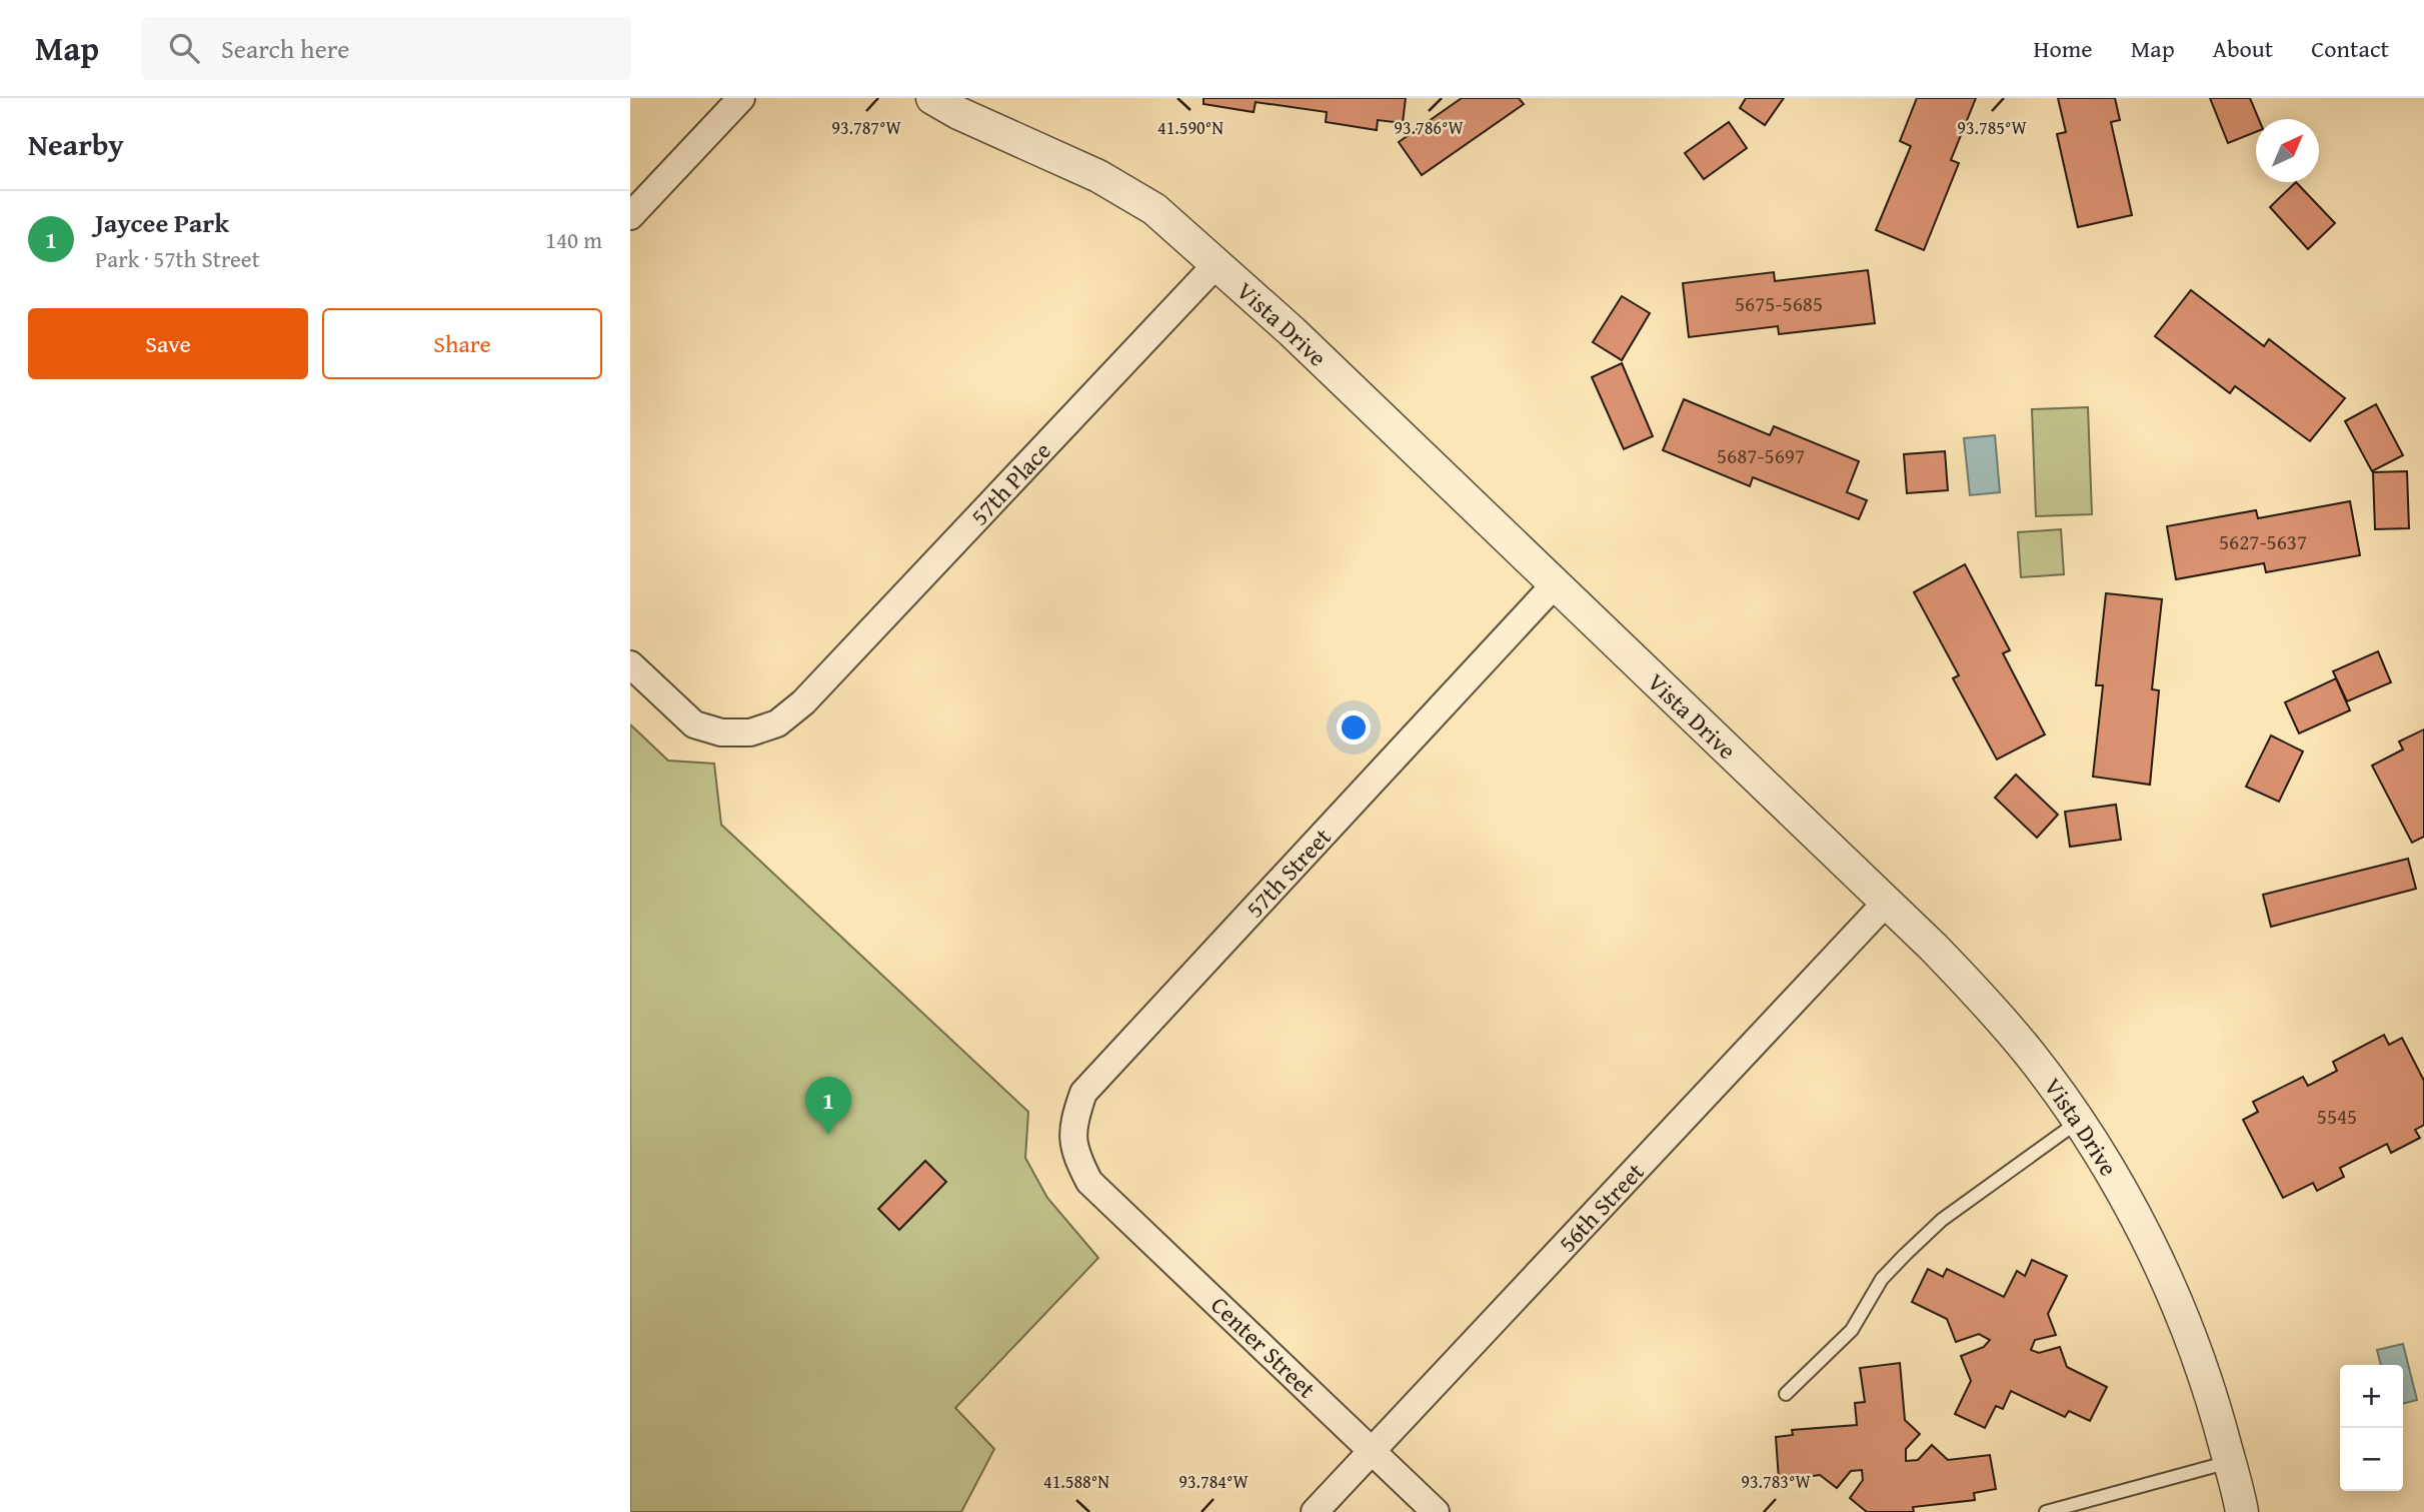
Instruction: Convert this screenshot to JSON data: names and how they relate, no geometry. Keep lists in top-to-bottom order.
{
  "streets": {
    "street": [
      "Vista Drive",
      "57th Place",
      "57th Street",
      "56th Street",
      "Center Street"
    ]
  },
  "crossings": [
    ["Vista Drive", "57th Place"],
    ["Vista Drive", "57th Street"],
    ["Vista Drive", "56th Street"],
    ["57th Street", "Center Street"],
    ["56th Street", "Center Street"]
  ],
  "house_numbers": [
    "5675-5685",
    "5687-5697",
    "5627-5637",
    "5545"
  ],
  "north": "top right",
  "page": {
    "header": "Map",
    "search": "Search here",
    "nav": [
      "Home",
      "Map",
      "About",
      "Contact"
    ],
    "heading": "Nearby",
    "list": [
      {
        "mark": "1",
        "name": "Jaycee Park",
        "note": "Park · 57th Street",
        "value": "140 m"
      }
    ],
    "buttons": ["Save", "Share"],
    "pins": "1",
    "map_buttons": ["+", "−"]
  },
  "coordinates": [
    "41.590°N",
    "93.787°W",
    "93.786°W",
    "93.785°W",
    "93.784°W",
    "93.783°W",
    "41.588°N"
  ]
}
